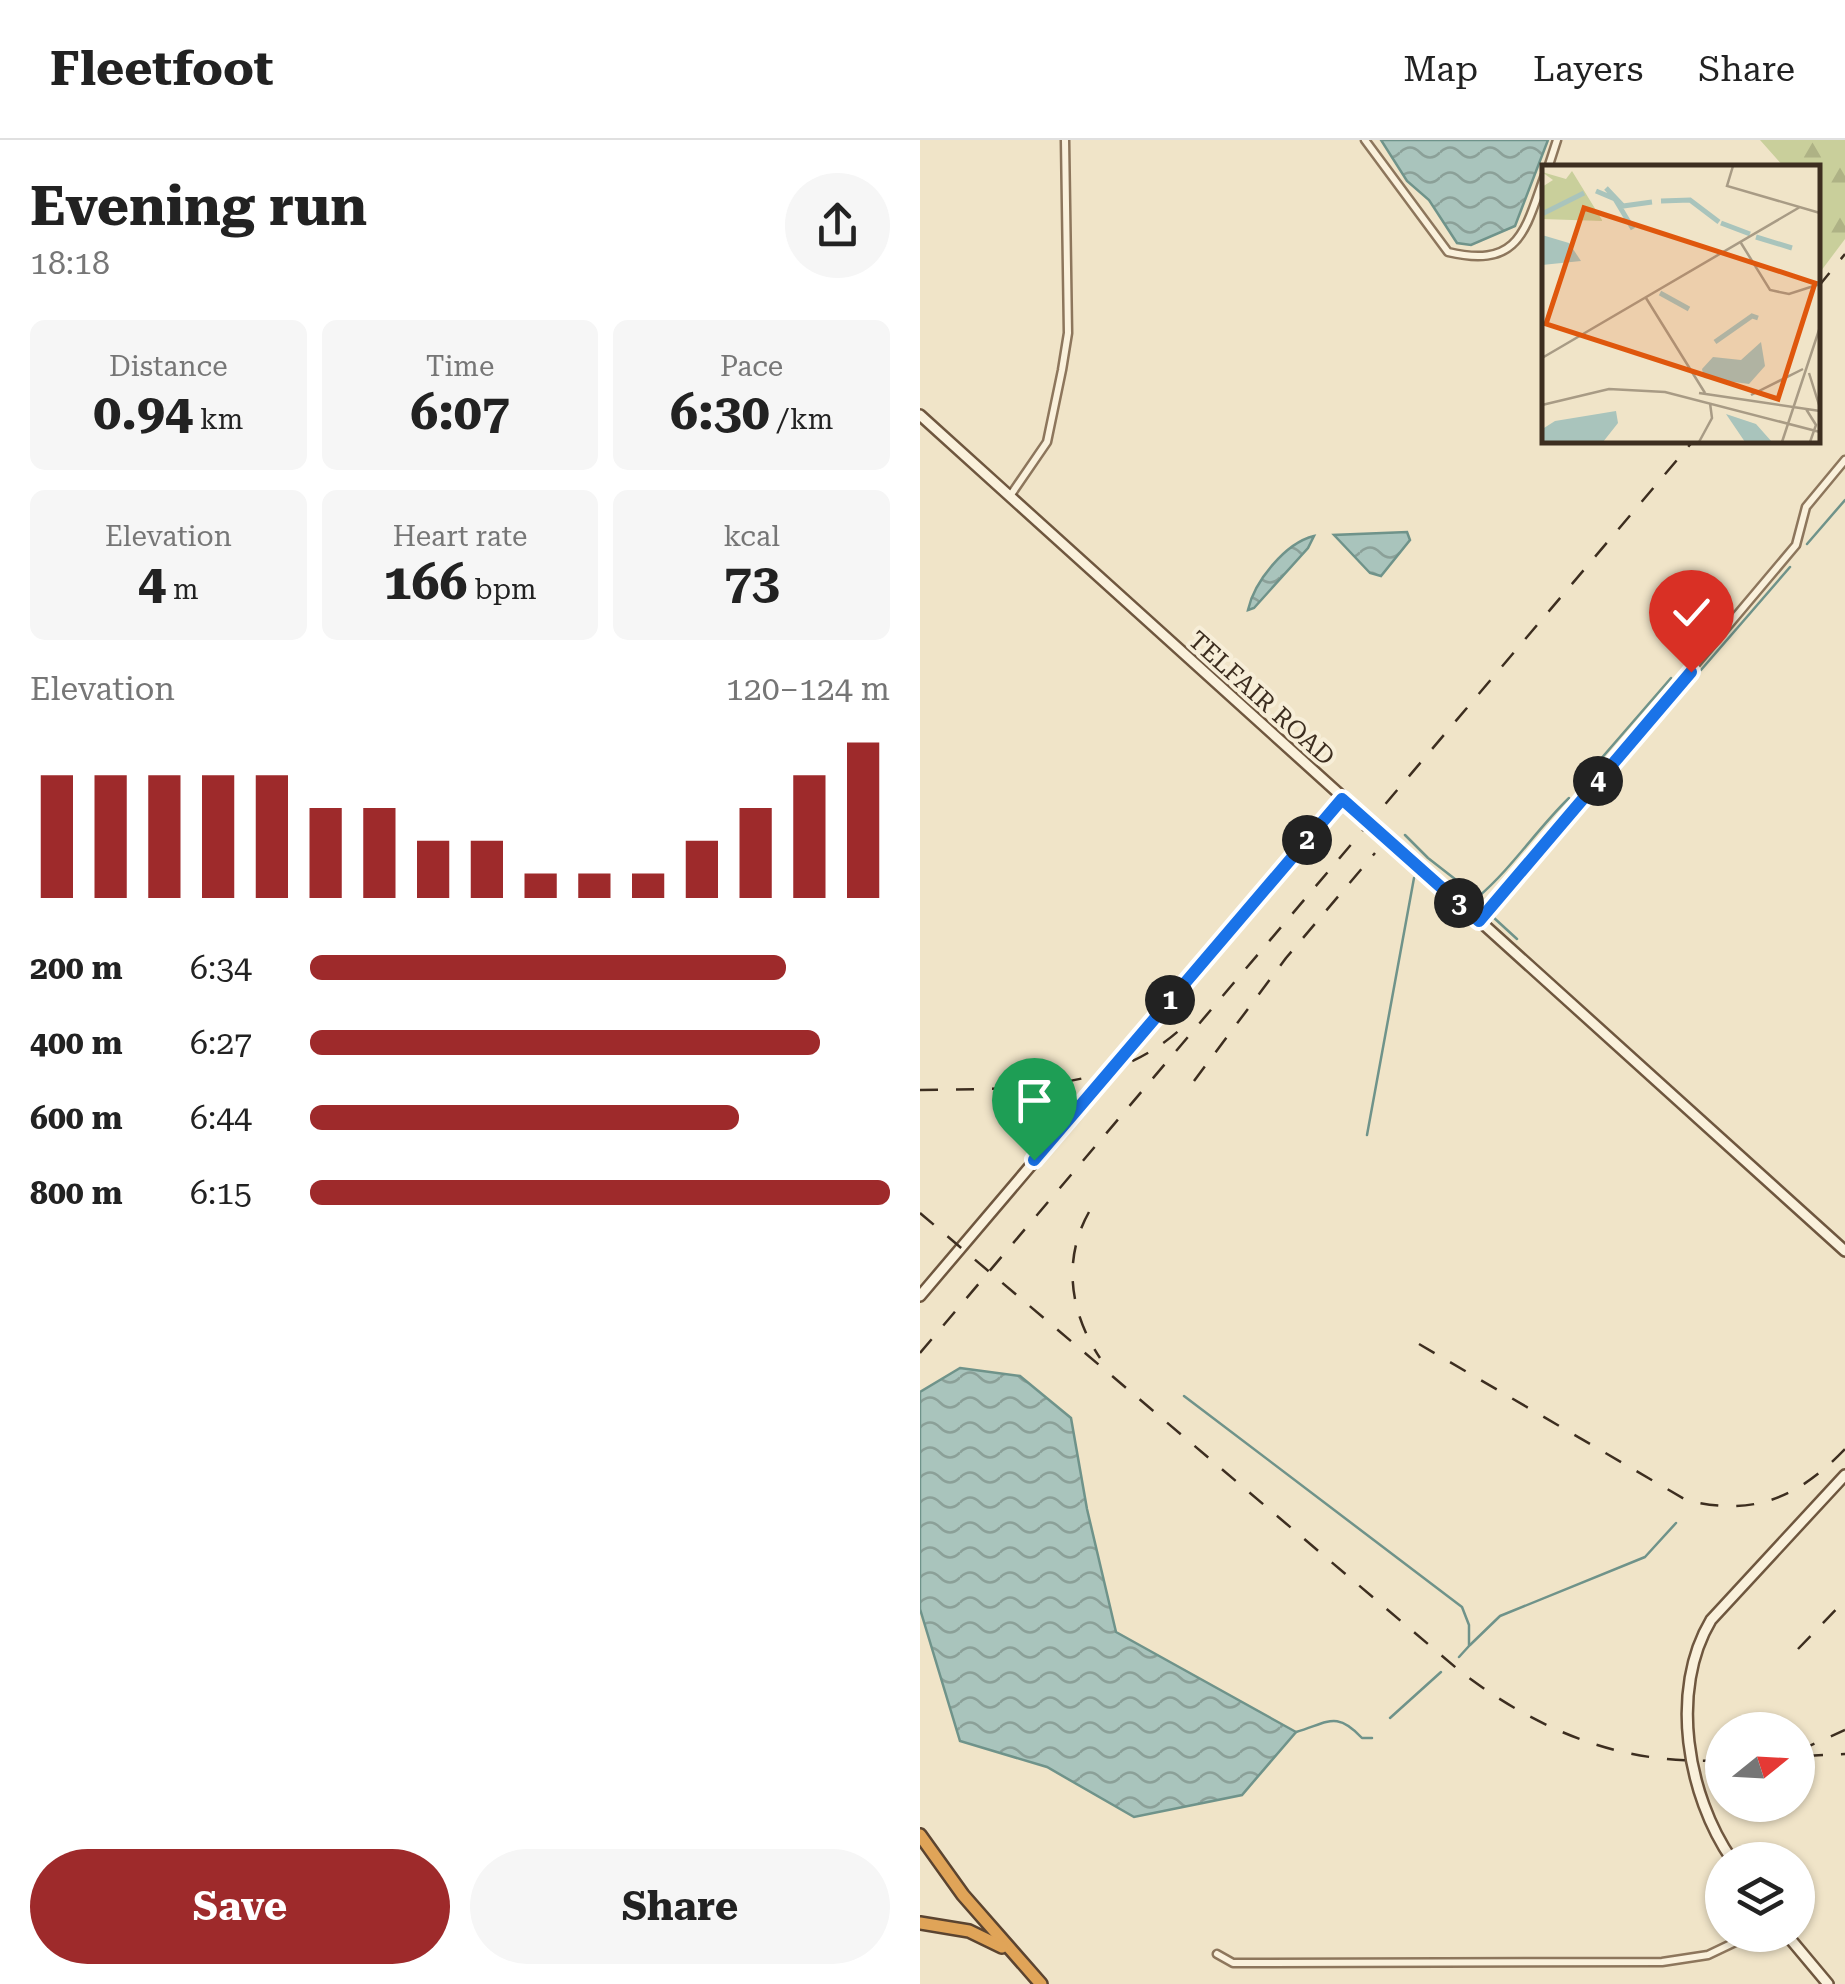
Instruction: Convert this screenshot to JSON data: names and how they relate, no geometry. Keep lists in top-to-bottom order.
{
  "streets": {
    "street": ["TELFAIR ROAD"]
  },
  "north": "right",
  "page": {
    "header": "Fleetfoot",
    "nav": ["Map", "Layers", "Share"],
    "heading": ["Evening run", "18:18"],
    "stats": [
      ["Distance", "0.94 km"],
      ["Time", "6:07"],
      ["Pace", "6:30 /km"],
      ["Elevation", "4 m"],
      ["Heart rate", "166 bpm"],
      ["kcal", "73"]
    ],
    "chart": ["Elevation", "120–124 m"],
    "pins": [
      "4",
      "2",
      "3",
      "1"
    ],
    "list": [
      {
        "name": "200 m",
        "note": "6:34"
      },
      {
        "name": "400 m",
        "note": "6:27"
      },
      {
        "name": "600 m",
        "note": "6:44"
      },
      {
        "name": "800 m",
        "note": "6:15"
      }
    ],
    "buttons": ["Save", "Share"]
  }
}
